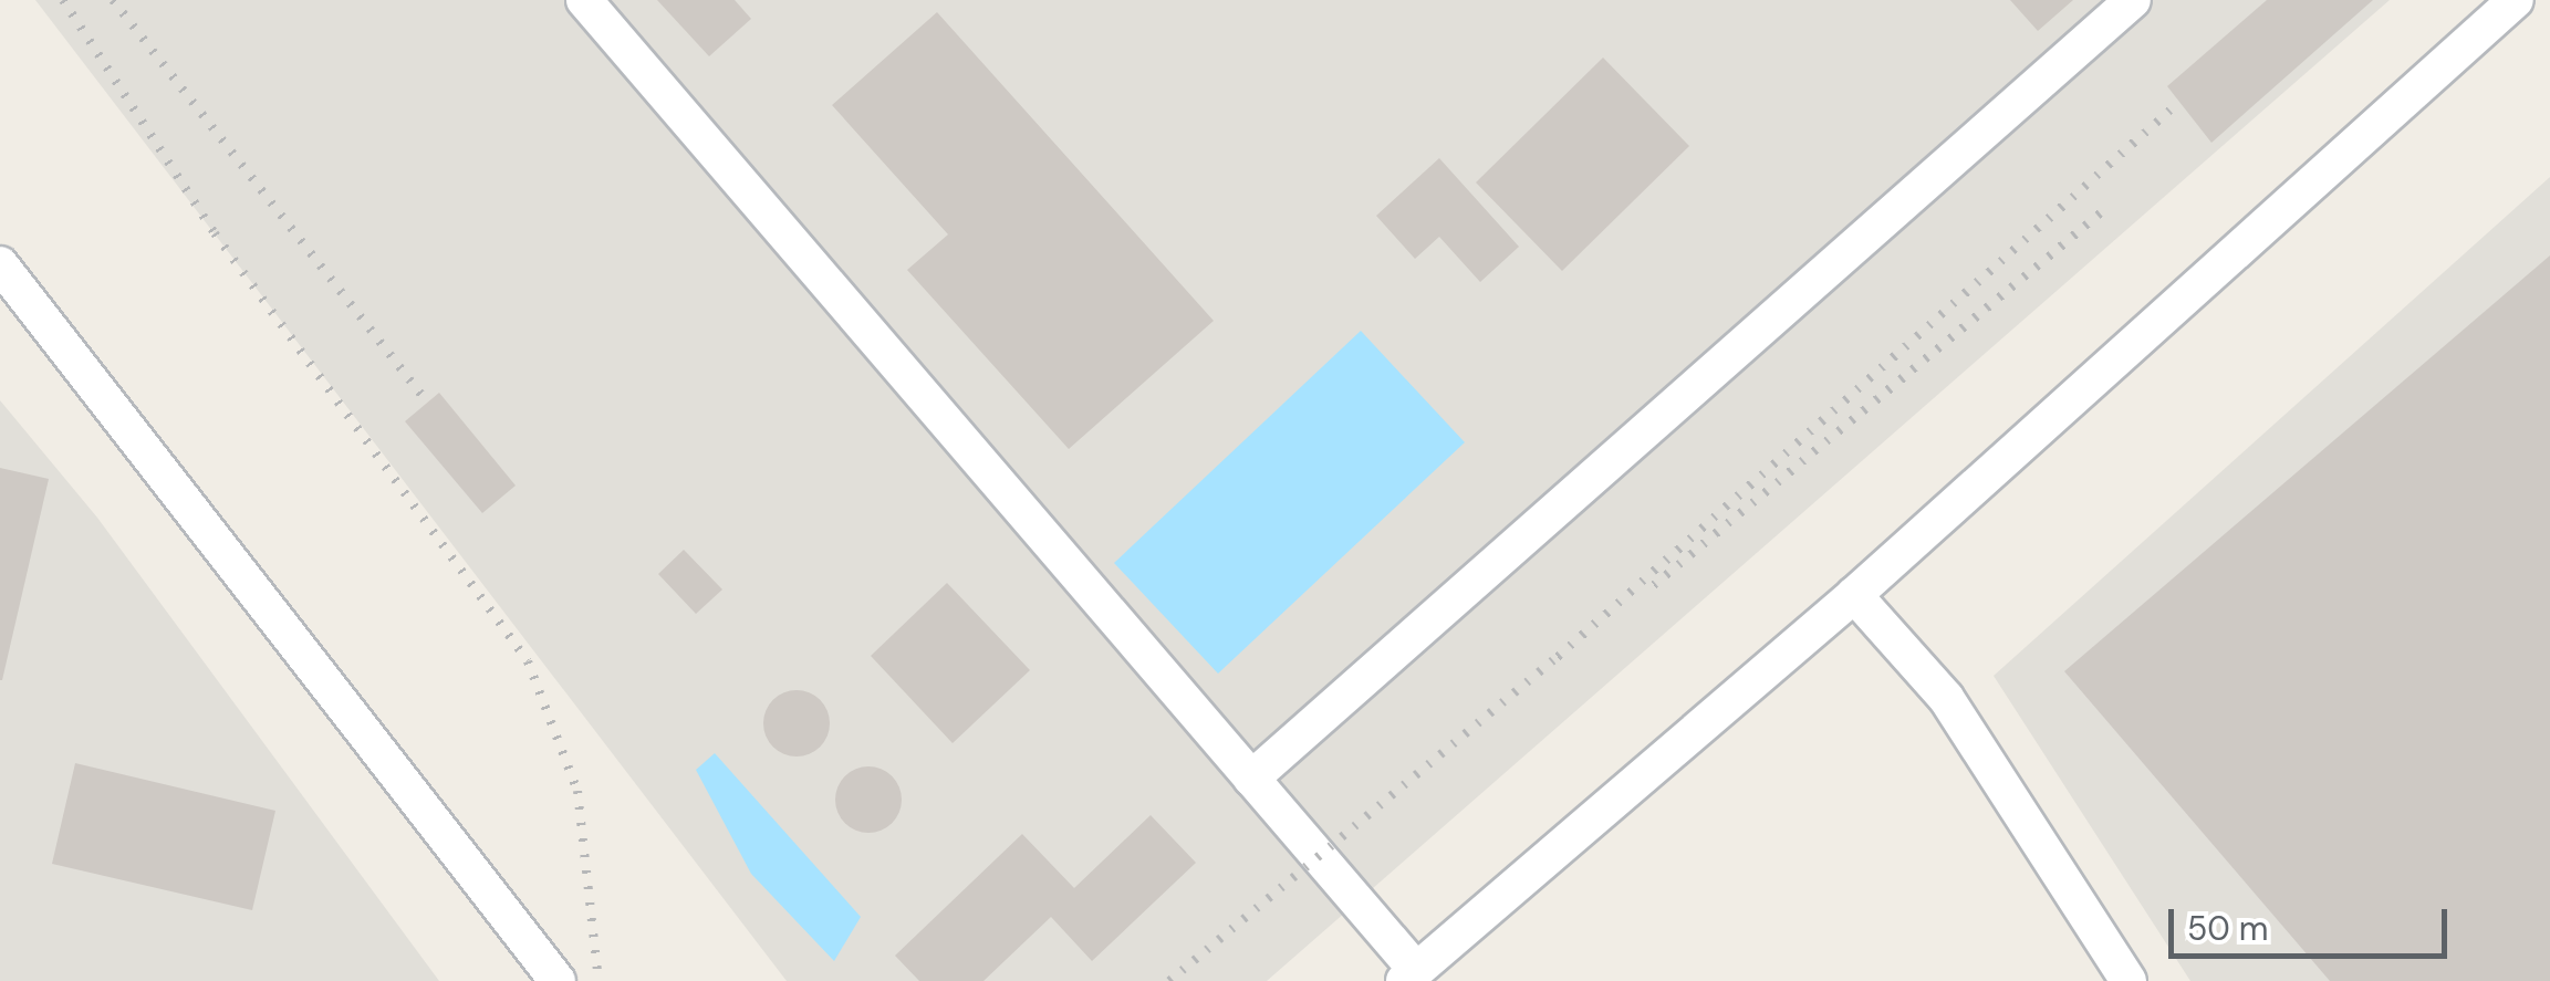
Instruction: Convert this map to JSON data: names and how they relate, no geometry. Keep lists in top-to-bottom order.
{
  "scale_bar": "50 m"
}
